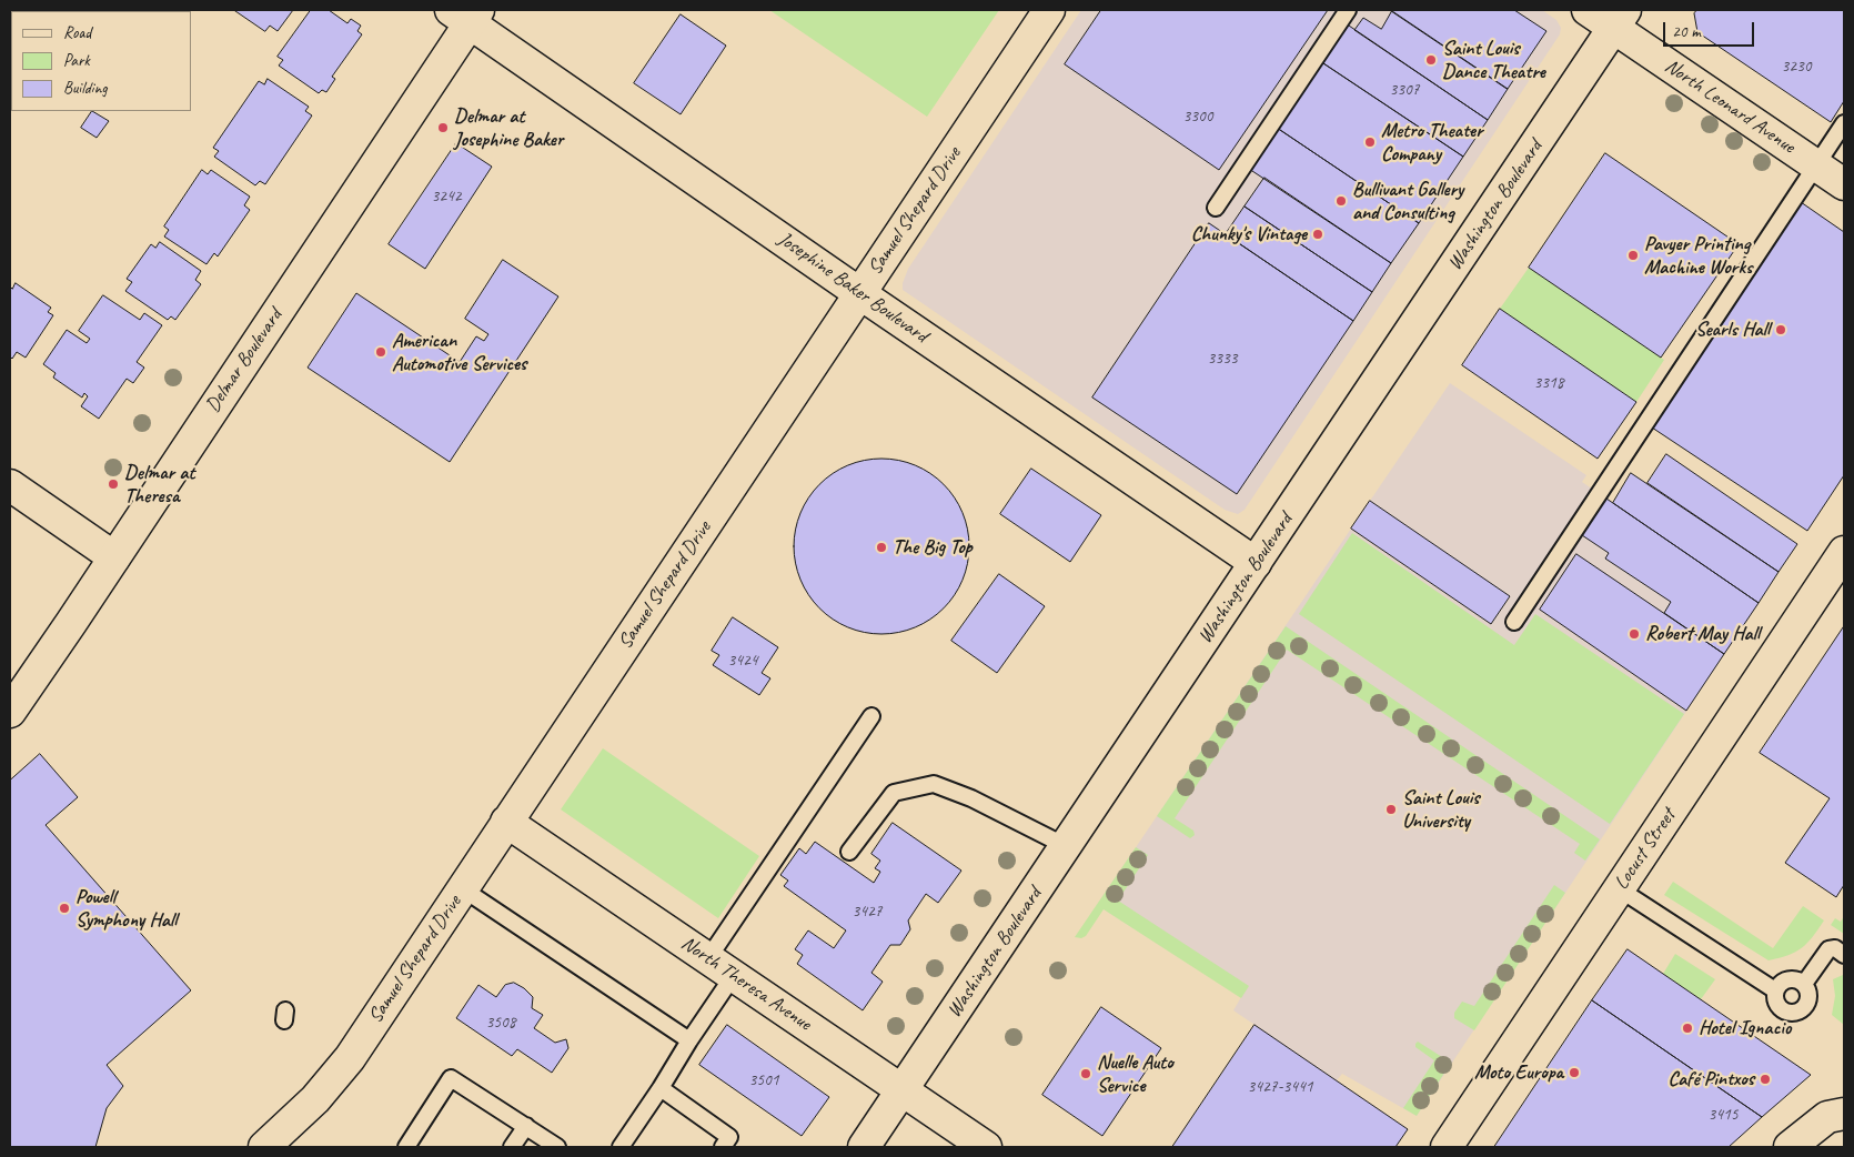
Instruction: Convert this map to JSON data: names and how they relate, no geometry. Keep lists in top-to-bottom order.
{
  "streets": {
    "street": [
      "North Leonard Avenue",
      "Washington Boulevard",
      "Samuel Shepard Drive",
      "Josephine Baker Boulevard",
      "Delmar Boulevard",
      "Locust Street",
      "North Theresa Avenue"
    ]
  },
  "crossings": [
    ["North Leonard Avenue", "Washington Boulevard"],
    ["Washington Boulevard", "Josephine Baker Boulevard"],
    ["Washington Boulevard", "North Theresa Avenue"],
    ["Samuel Shepard Drive", "Josephine Baker Boulevard"],
    ["Samuel Shepard Drive", "North Theresa Avenue"],
    ["Josephine Baker Boulevard", "Delmar Boulevard"]
  ],
  "places": [
    "Saint Louis Dance Theatre",
    "Delmar at Josephine Baker",
    "Metro Theater Company",
    "Bullivant Gallery and Consulting",
    "Chunky's Vintage",
    "Pavyer Printing Machine Works",
    "Searls Hall",
    "American Automotive Services",
    "Delmar at Theresa",
    "The Big Top",
    "Robert May Hall",
    "Saint Louis University",
    "Powell Symphony Hall",
    "Hotel Ignacio",
    "Moto Europa",
    "Nuelle Auto Service",
    "Café Pintxos"
  ],
  "house_numbers": [
    "3230",
    "3307",
    "3300",
    "3242",
    "3333",
    "3318",
    "3424",
    "3427",
    "3508",
    "3501",
    "3427-3441",
    "3415"
  ],
  "legend": ["Road", "Park", "Building"],
  "scale_bar": "20 m"
}
